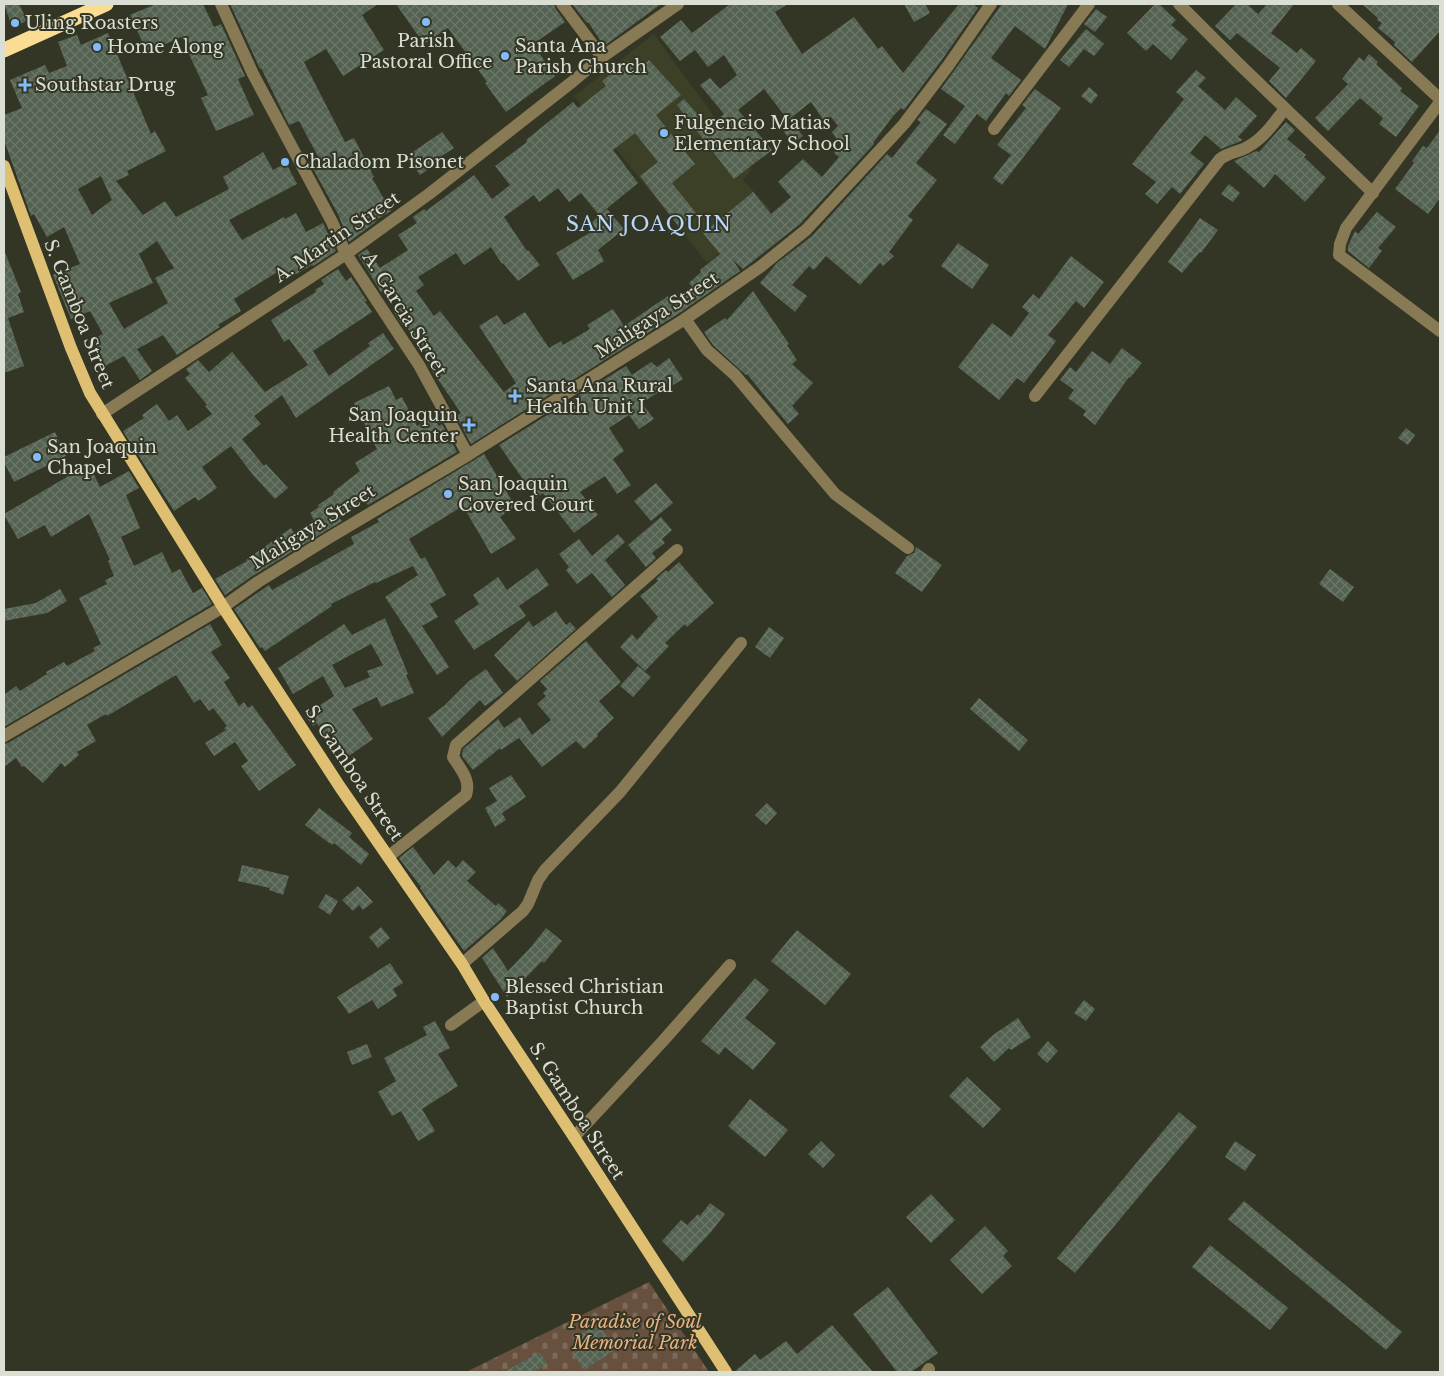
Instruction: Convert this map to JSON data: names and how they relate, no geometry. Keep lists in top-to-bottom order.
{
  "streets": {
    "main road": ["S. Gamboa Street"],
    "street": ["A. Martin Street", "A. Garcia Street", "Maligaya Street"]
  },
  "crossings": [
    ["A. Martin Street", "S. Gamboa Street"],
    ["A. Martin Street", "A. Garcia Street"],
    ["S. Gamboa Street", "Maligaya Street"],
    ["A. Garcia Street", "Maligaya Street"]
  ],
  "districts": ["SAN JOAQUIN"],
  "parks": ["Paradise of Soul Memorial Park"],
  "places": {
    "other": [
      "Parish Pastoral Office",
      "Uling Roasters",
      "Home Along",
      "Santa Ana Parish Church",
      "Fulgencio Matias Elementary School",
      "Chaladom Pisonet",
      "San Joaquin Chapel",
      "San Joaquin Covered Court",
      "Blessed Christian Baptist Church"
    ],
    "health": ["Southstar Drug", "Santa Ana Rural Health Unit I", "San Joaquin Health Center"]
  }
}
